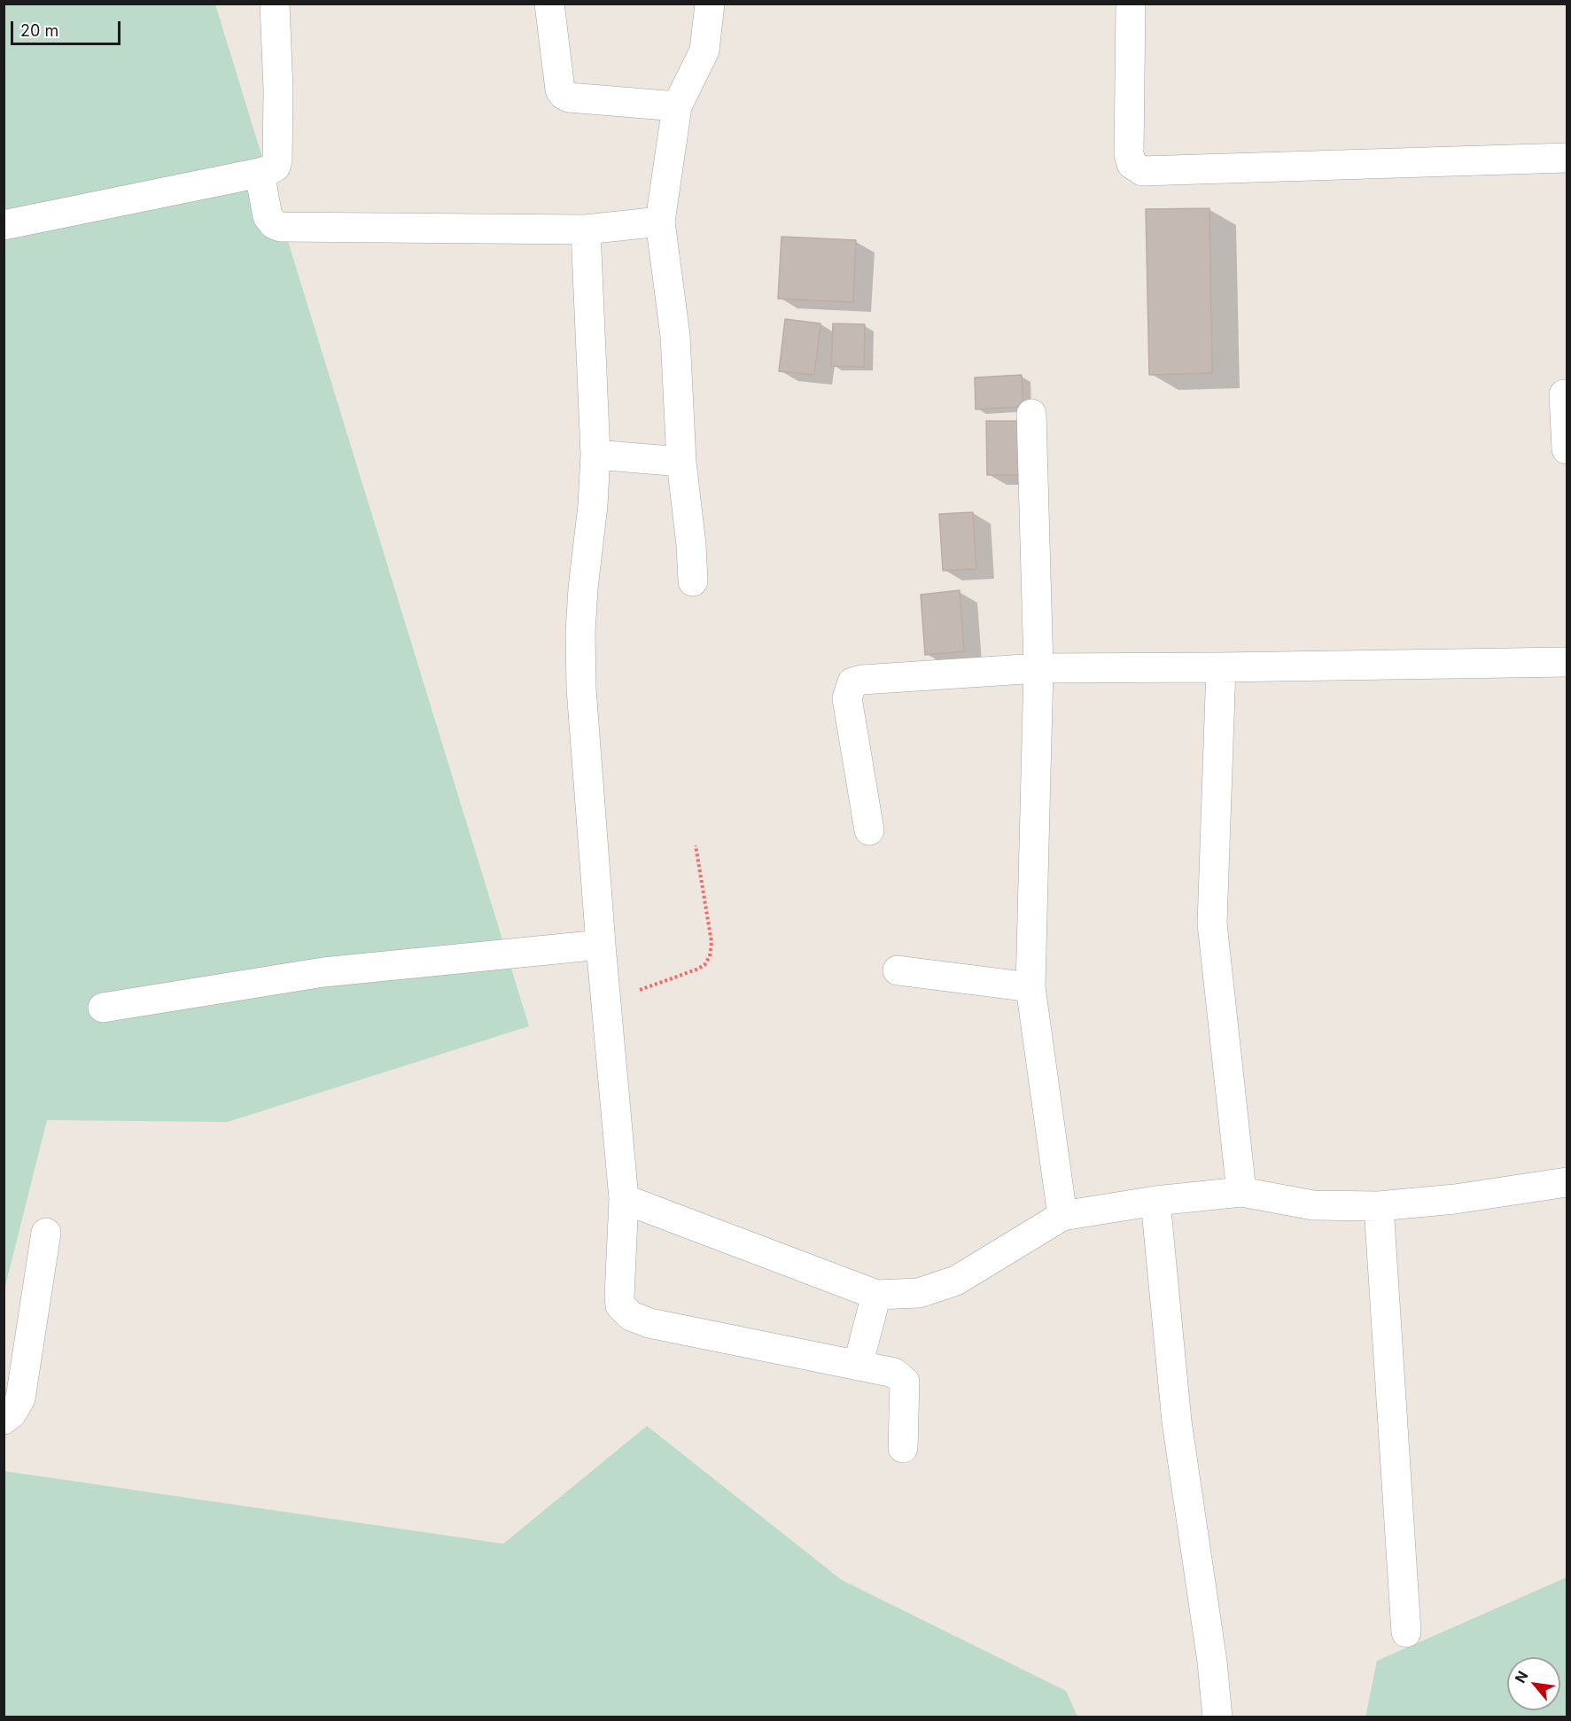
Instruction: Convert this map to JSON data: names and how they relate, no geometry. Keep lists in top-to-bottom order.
{
  "scale_bar": "20 m",
  "north": "top left"
}
